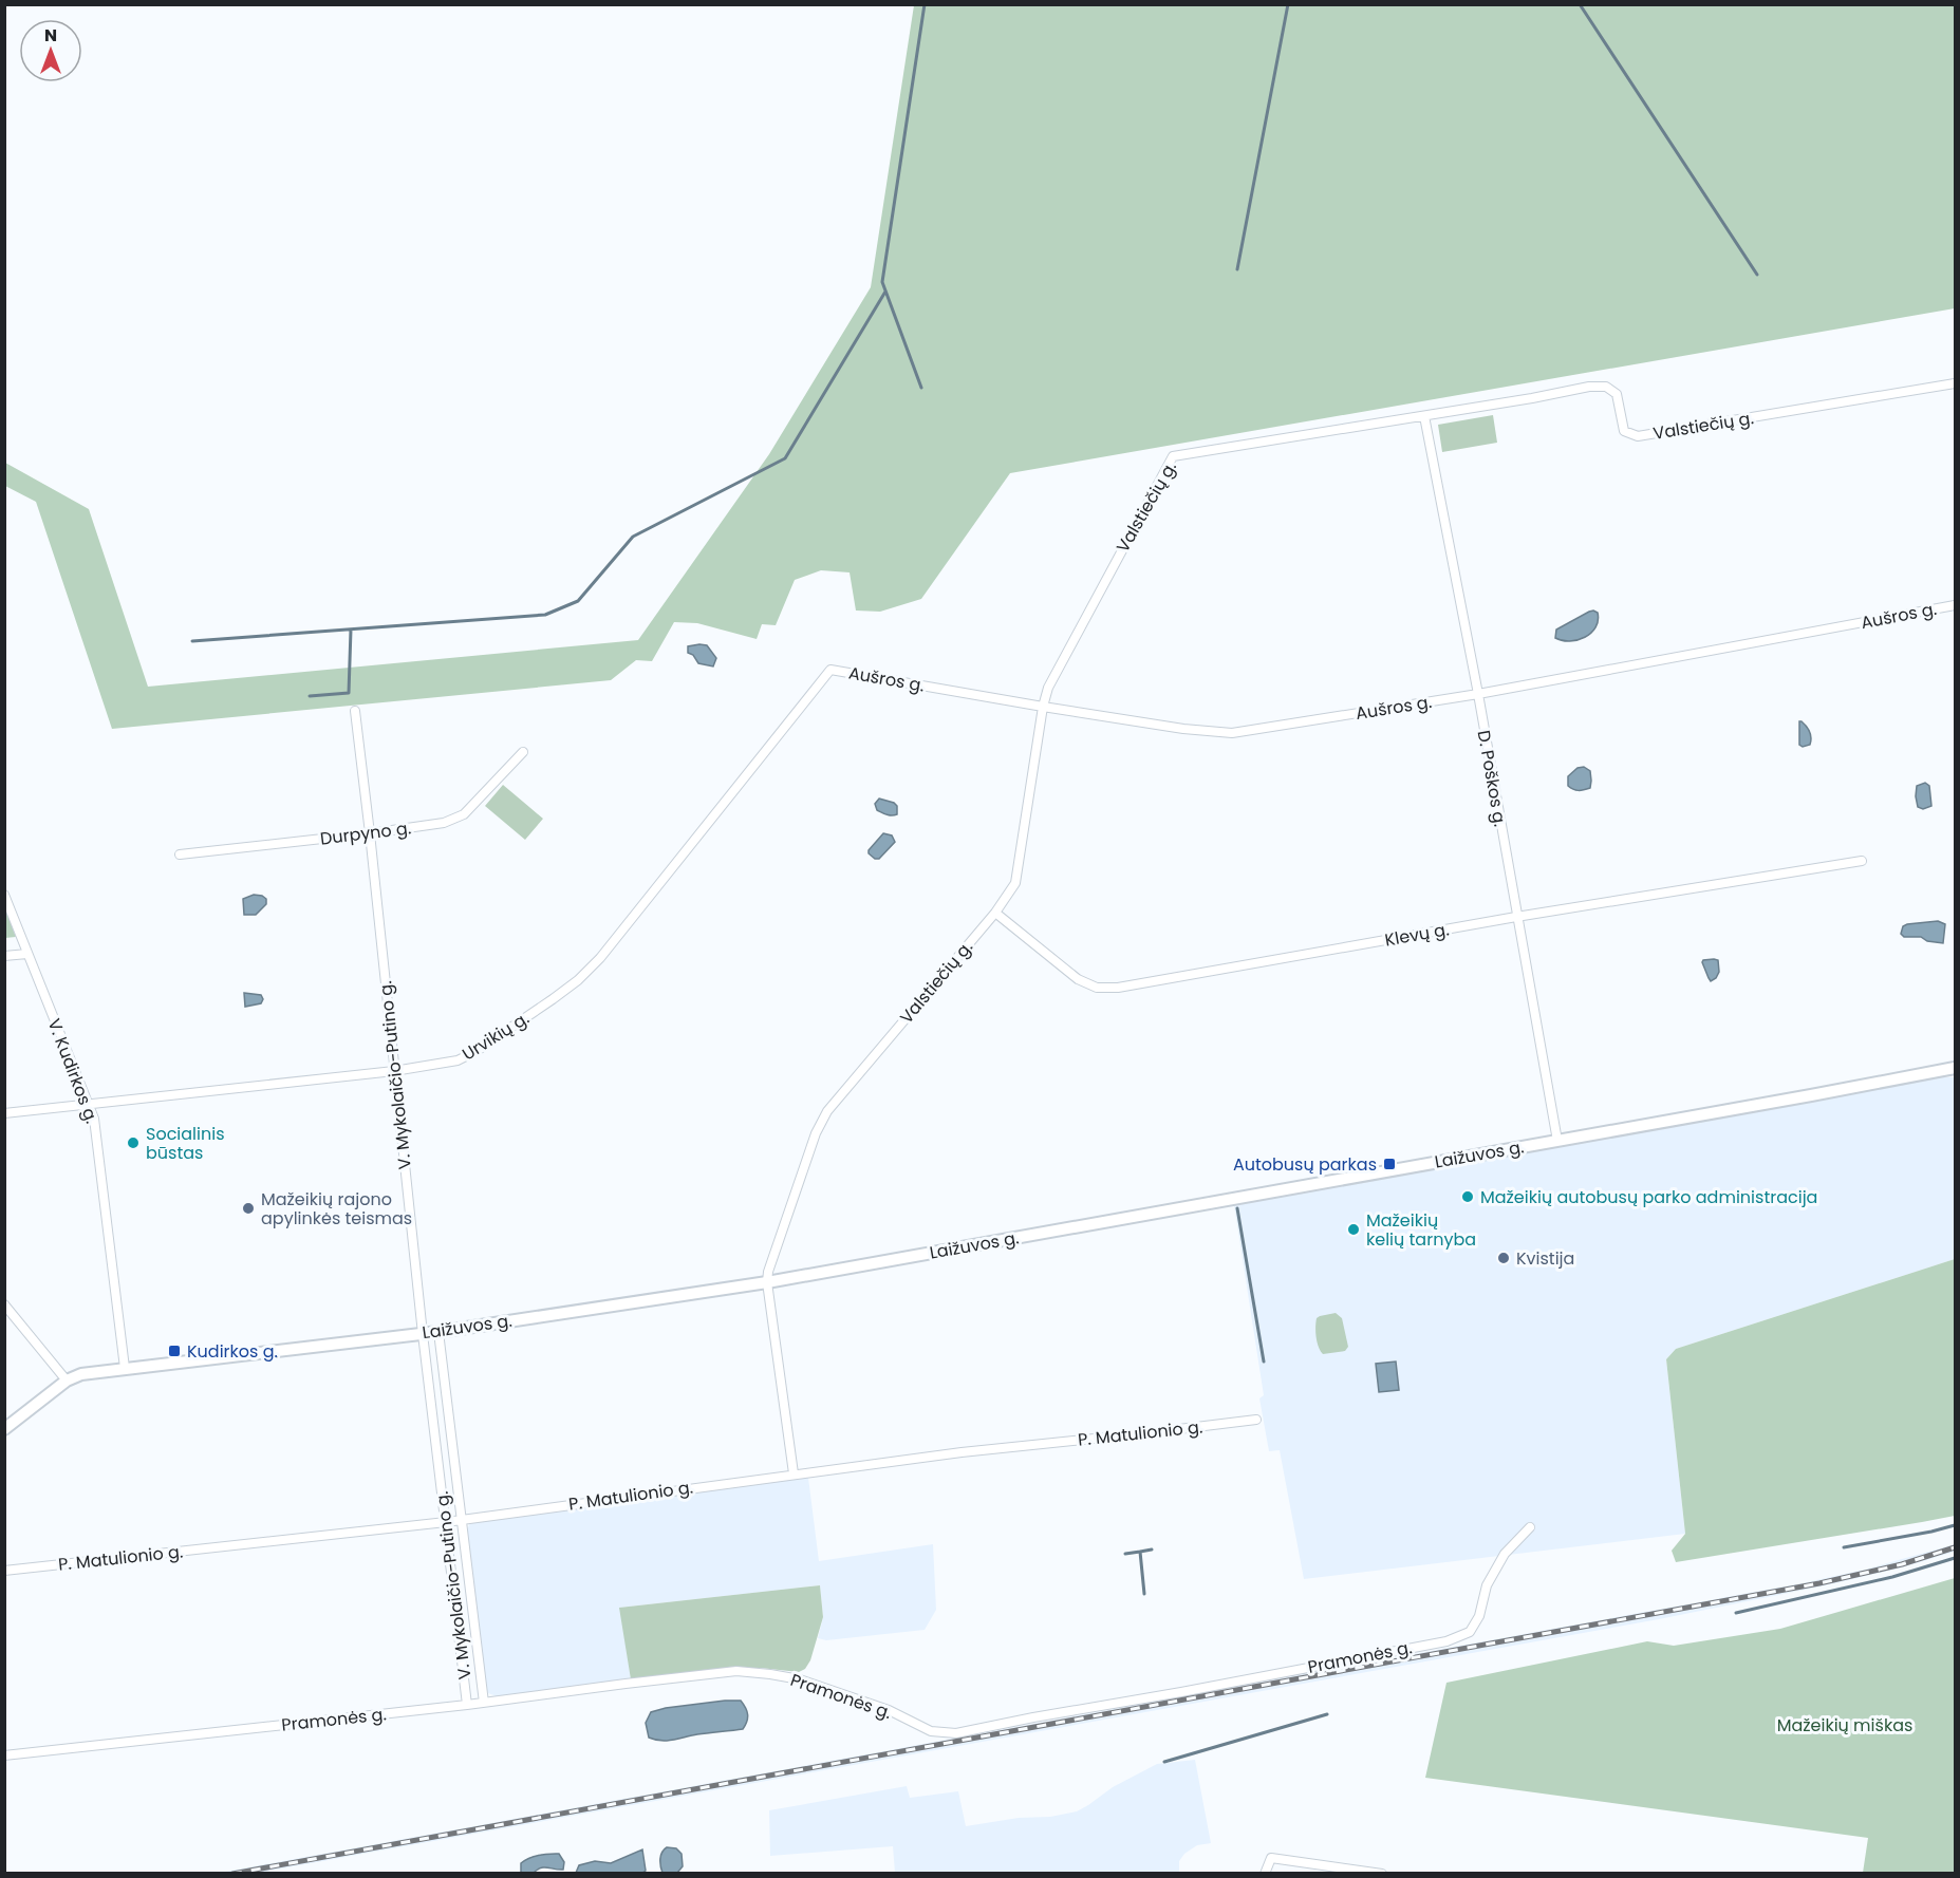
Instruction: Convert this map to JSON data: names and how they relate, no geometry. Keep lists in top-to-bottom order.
{
  "streets": {
    "main road": ["Laižuvos g."],
    "street": [
      "Valstiečių g.",
      "Aušros g.",
      "D. Poškos g.",
      "Durpyno g.",
      "Klevų g.",
      "Urvikių g.",
      "V. Kudirkos g.",
      "V. Mykolaičio-Putino g.",
      "P. Matulionio g.",
      "Pramonės g."
    ]
  },
  "crossings": [
    ["Valstiečių g.", "Aušros g."],
    ["Valstiečių g.", "D. Poškos g."],
    ["Valstiečių g.", "Klevų g."],
    ["Valstiečių g.", "Laižuvos g."],
    ["Aušros g.", "D. Poškos g."],
    ["Aušros g.", "Urvikių g."],
    ["D. Poškos g.", "Klevų g."],
    ["D. Poškos g.", "Laižuvos g."],
    ["Durpyno g.", "V. Mykolaičio-Putino g."],
    ["Urvikių g.", "V. Kudirkos g."],
    ["Urvikių g.", "V. Mykolaičio-Putino g."],
    ["V. Kudirkos g.", "Laižuvos g."],
    ["V. Mykolaičio-Putino g.", "Laižuvos g."],
    ["V. Mykolaičio-Putino g.", "P. Matulionio g."],
    ["V. Mykolaičio-Putino g.", "Pramonės g."]
  ],
  "parks": ["Mažeikių miškas"],
  "places": {
    "other": [
      "Socialinis būstas",
      "Mažeikių autobusų parko administracija",
      "Mažeikių rajono apylinkės teismas",
      "Mažeikių kelių tarnyba",
      "Kvistija"
    ],
    "transit": ["Autobusų parkas", "Kudirkos g."]
  },
  "north": "top"
}
